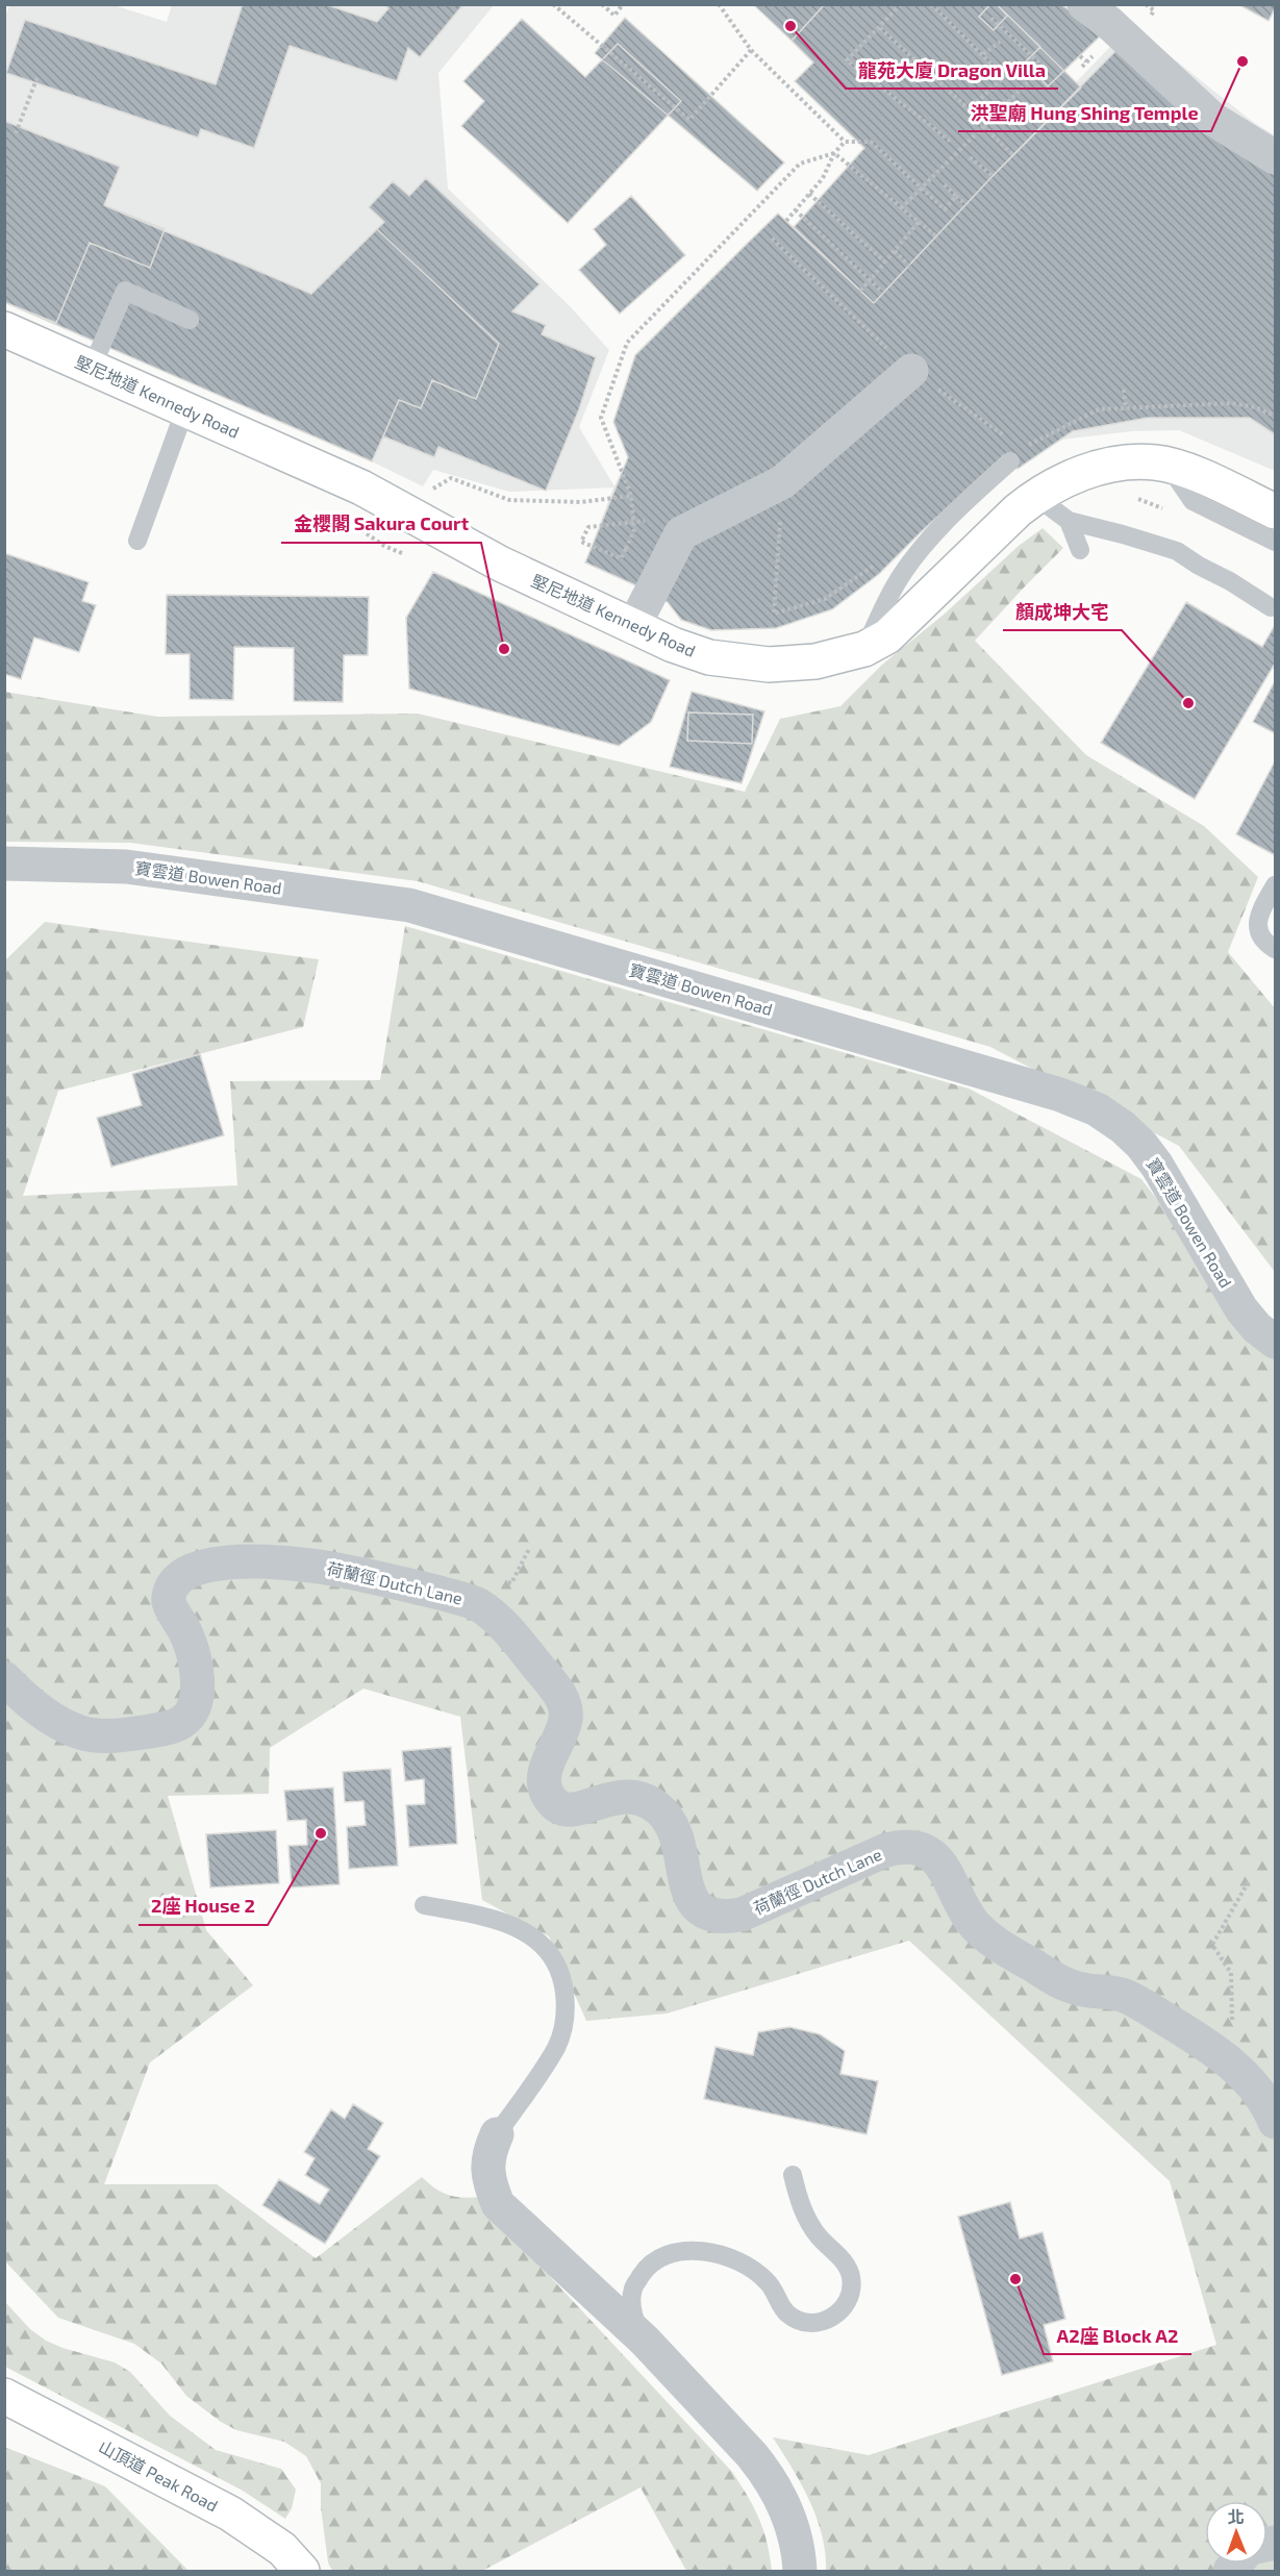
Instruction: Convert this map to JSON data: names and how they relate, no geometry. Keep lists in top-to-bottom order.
{
  "streets": {
    "street": [
      "堅尼地道 Kennedy Road",
      "寶雲道 Bowen Road",
      "荷蘭徑 Dutch Lane",
      "山頂道 Peak Road"
    ]
  },
  "places": [
    "龍苑大廈 Dragon Villa",
    "洪聖廟 Hung Shing Temple",
    "金櫻閣 Sakura Court",
    "顏成坤大宅",
    "2座 House 2",
    "A2座 Block A2"
  ],
  "north": "top"
}
